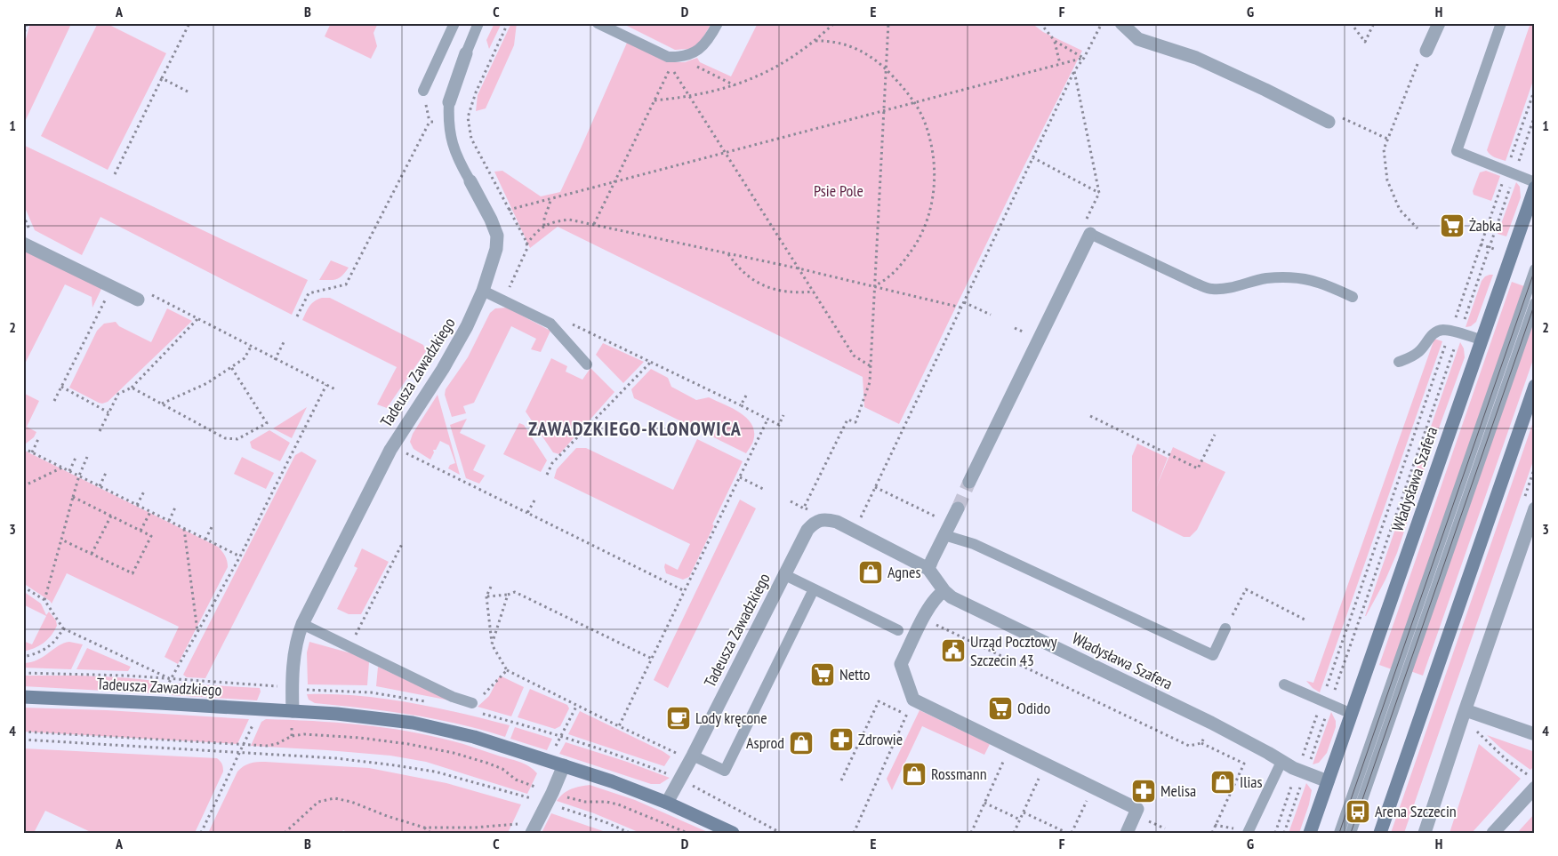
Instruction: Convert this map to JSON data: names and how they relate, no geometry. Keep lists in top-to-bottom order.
{
  "streets": {
    "main road": ["Tadeusza Zawadzkiego", "Władysława Szafera"]
  },
  "crossings": [
    ["Tadeusza Zawadzkiego", "Władysława Szafera"]
  ],
  "districts": ["ZAWADZKIEGO-KLONOWICA"],
  "parks": ["Psie Pole"],
  "places": {
    "supermarket": ["Żabka", "Netto", "Odido"],
    "shop": [
      "Agnes",
      "Asprod",
      "Rossmann",
      "Ilias"
    ],
    "public building": ["Urząd Pocztowy Szczecin 43"],
    "cafe": ["Lody kręcone"],
    "pharmacy": ["Zdrowie", "Melisa"],
    "bus stop": ["Arena Szczecin"]
  },
  "grid": {
    "columns": [
      "A",
      "B",
      "C",
      "D",
      "E",
      "F",
      "G",
      "H"
    ],
    "rows": [
      "1",
      "2",
      "3",
      "4"
    ]
  }
}
